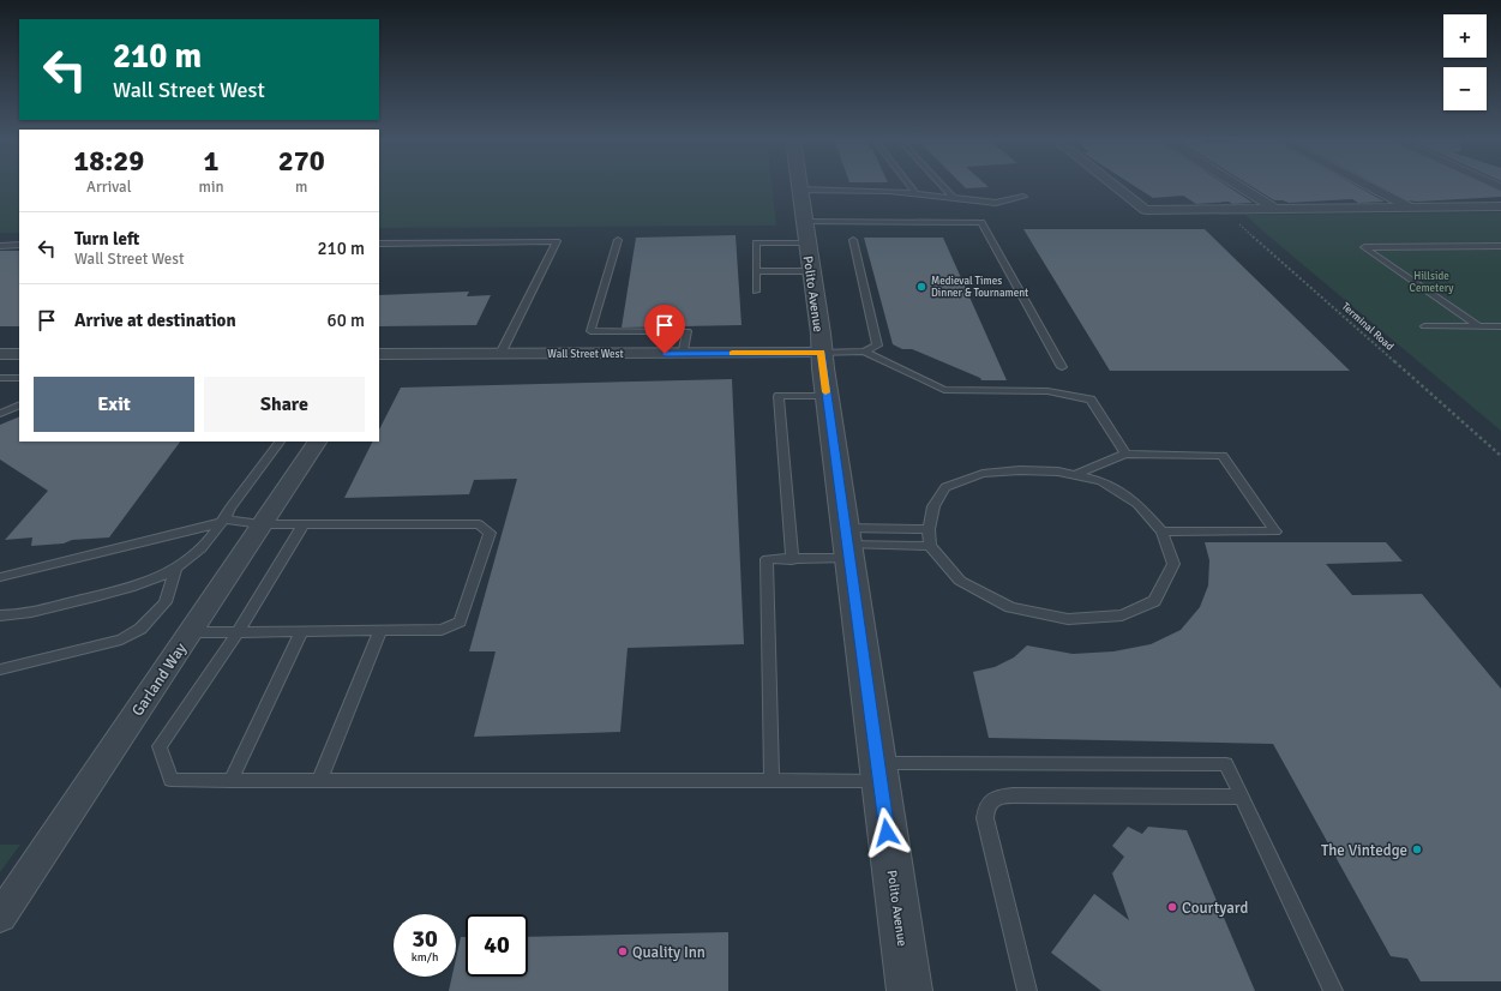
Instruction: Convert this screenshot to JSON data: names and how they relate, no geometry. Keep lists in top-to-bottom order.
{
  "streets": {
    "street": ["Polito Avenue", "Wall Street West", "Garland Way"],
    "path": ["Terminal Road"]
  },
  "crossings": [
    ["Polito Avenue", "Wall Street West"]
  ],
  "parks": ["Hillside Cemetery"],
  "places": [
    "Medieval Times Dinner & Tournament",
    "The Vintedge",
    "Courtyard",
    "Quality Inn"
  ],
  "page": {
    "map_buttons": ["+", "−"],
    "turn": ["210 m", "Wall Street West"],
    "eta": [
      "18:29",
      "Arrival",
      "1",
      "min",
      "270",
      "m"
    ],
    "list": [
      {
        "name": "Turn left",
        "note": "Wall Street West",
        "value": "210 m"
      },
      {
        "name": "Arrive at destination",
        "value": "60 m"
      }
    ],
    "buttons": ["Exit", "Share"],
    "speed": "30 km/h",
    "limit": "40"
  }
}
